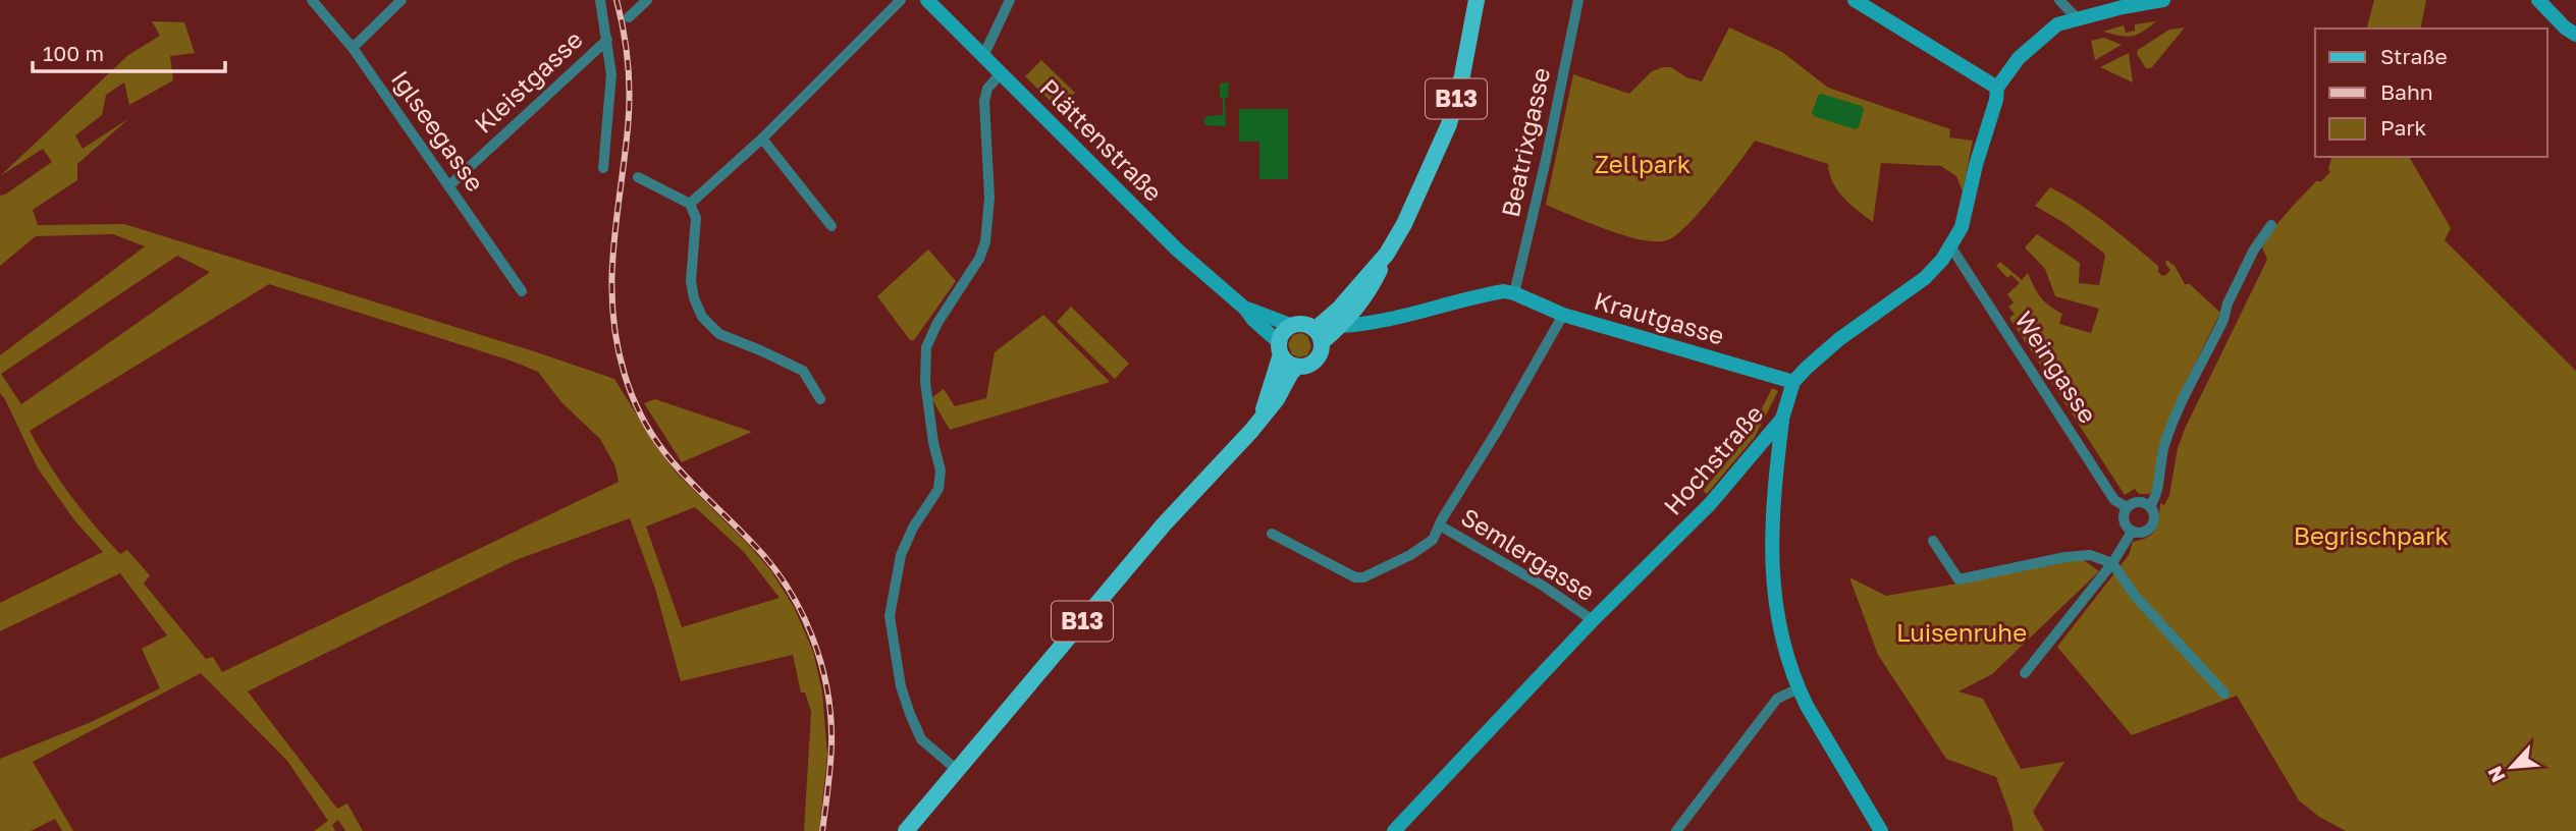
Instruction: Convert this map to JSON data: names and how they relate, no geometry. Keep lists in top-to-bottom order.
{
  "streets": {
    "main road": [
      "B13",
      "Plättenstraße",
      "Krautgasse",
      "Hochstraße"
    ],
    "street": [
      "Kleistgasse",
      "Iglseegasse",
      "Beatrixgasse",
      "Weingasse",
      "Semlergasse"
    ]
  },
  "crossings": [
    ["Kleistgasse", "Iglseegasse"],
    ["B13", "Plättenstraße"],
    ["Beatrixgasse", "Krautgasse"],
    ["Krautgasse", "Hochstraße"],
    ["Weingasse", "Hochstraße"],
    ["Hochstraße", "Semlergasse"]
  ],
  "parks": ["Zellpark", "Begrischpark", "Luisenruhe"],
  "legend": ["Straße", "Bahn", "Park"],
  "scale_bar": "100 m",
  "north": "bottom left"
}
